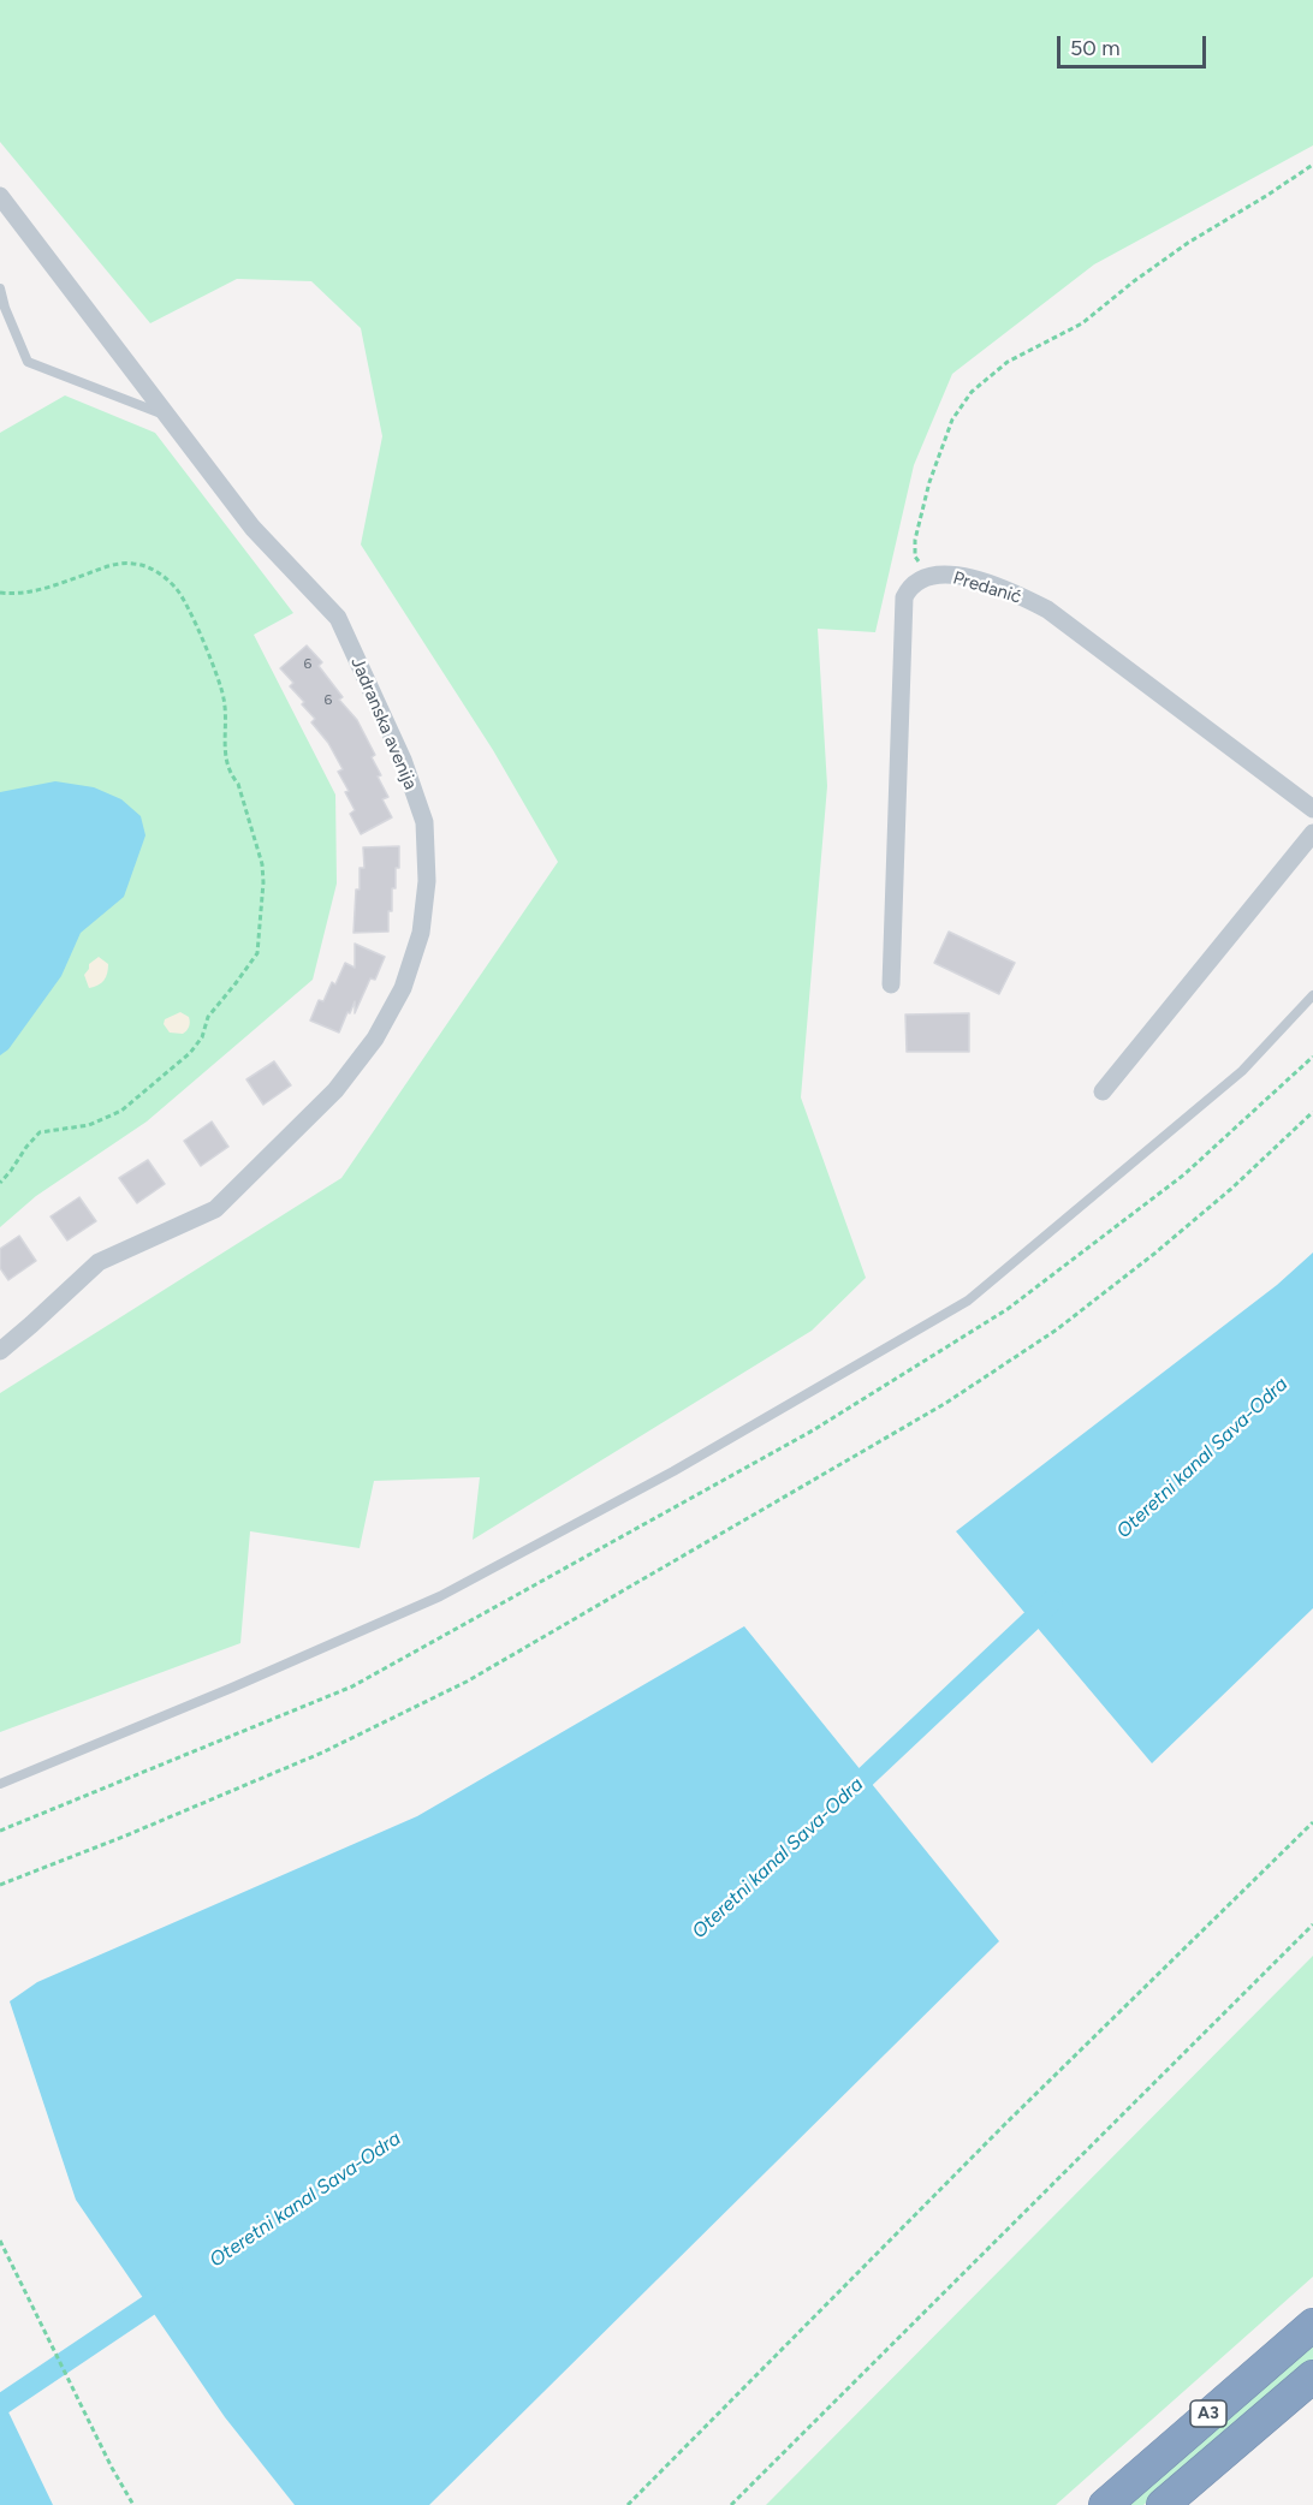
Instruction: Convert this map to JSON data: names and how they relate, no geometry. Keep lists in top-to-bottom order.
{
  "streets": {
    "highway": ["A3"],
    "street": ["Predanić", "Jadranska avenija"]
  },
  "water": ["Oteretni kanal Sava-Odra"],
  "house_numbers": ["6", "6"],
  "scale_bar": "50 m"
}
